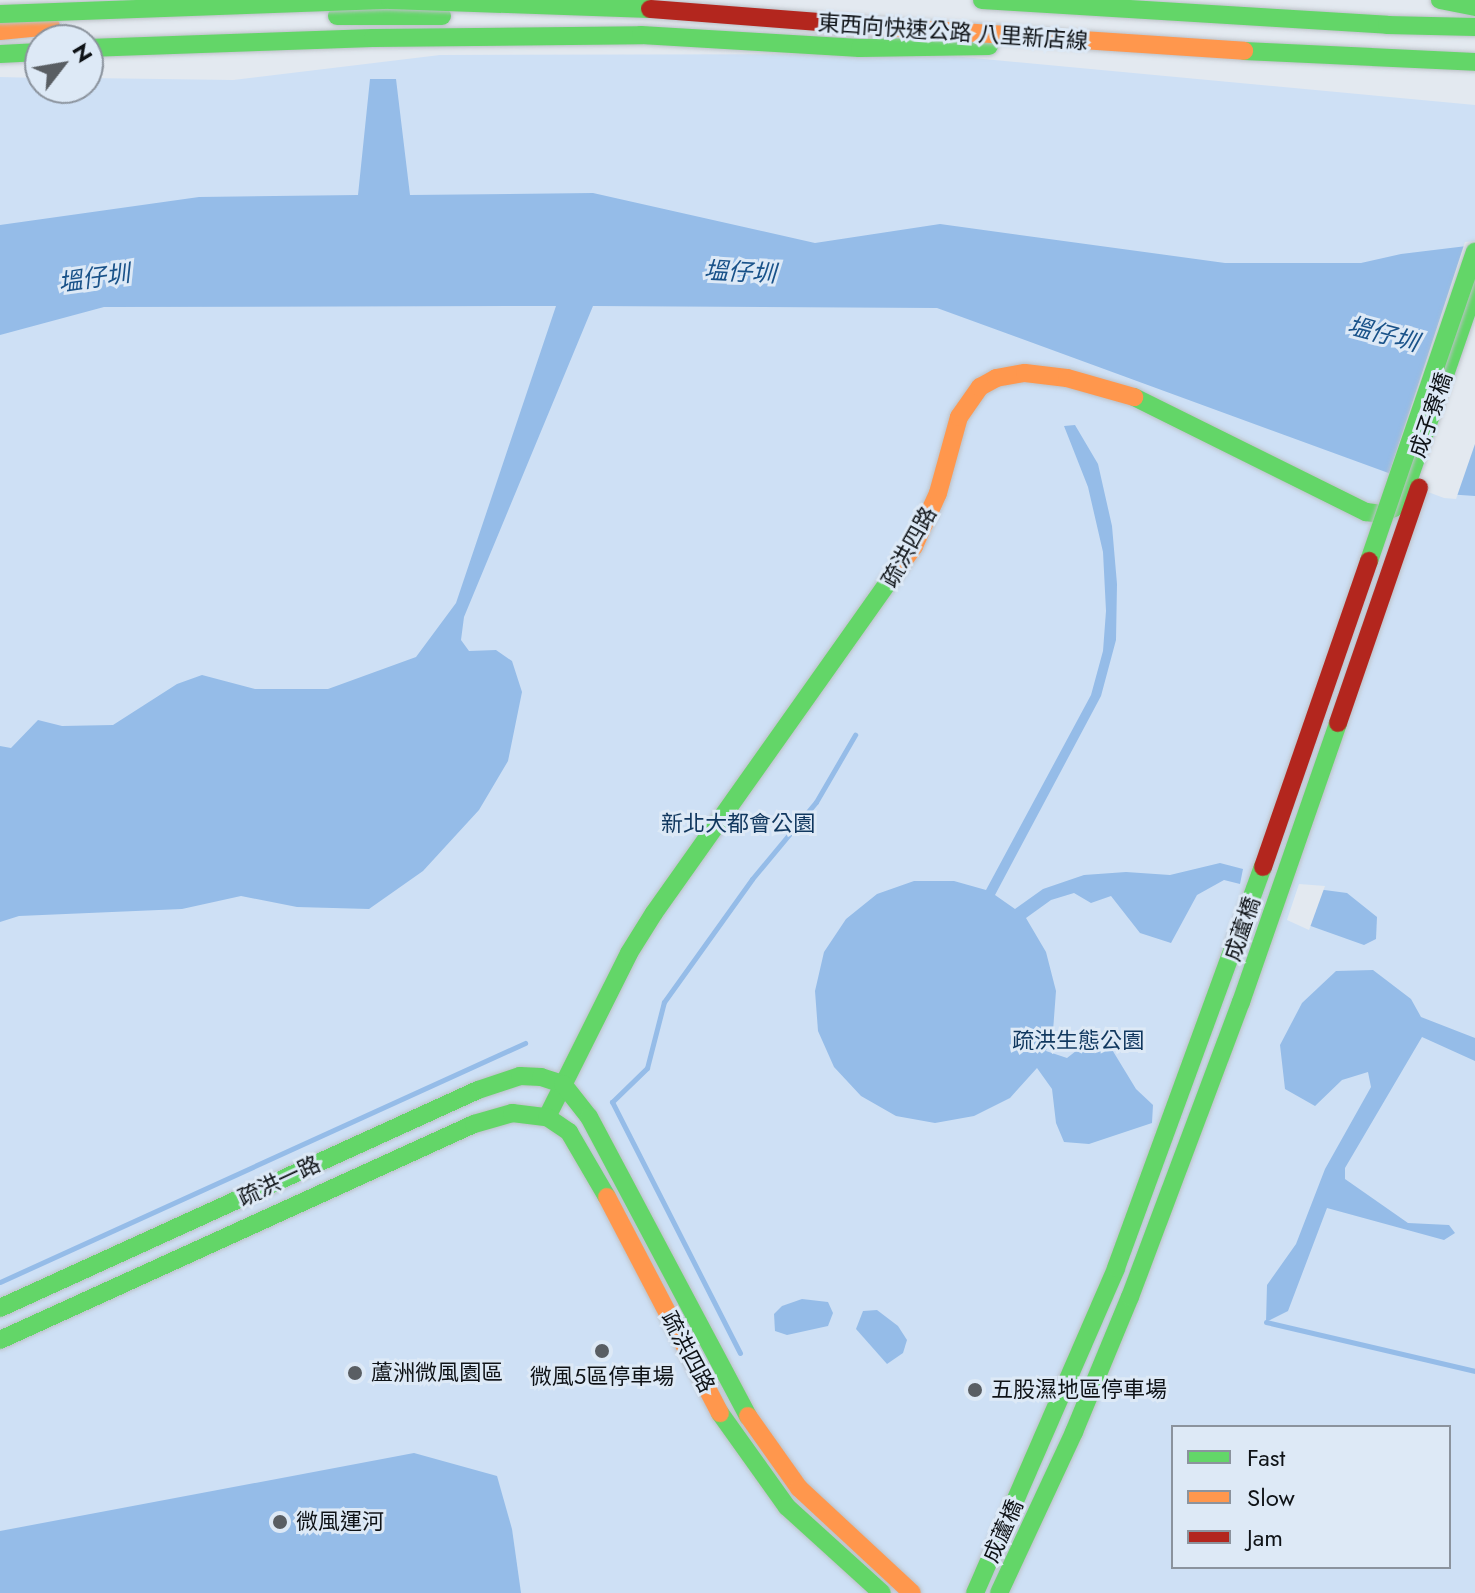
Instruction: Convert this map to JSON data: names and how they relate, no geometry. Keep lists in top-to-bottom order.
{
  "streets": {
    "main road": [
      "東西向快速公路 八里新店線",
      "成子寮橋",
      "疏洪四路",
      "成蘆橋",
      "疏洪一路"
    ]
  },
  "crossings": [
    ["成子寮橋", "疏洪四路"],
    ["疏洪四路", "疏洪一路"]
  ],
  "water": ["塭仔圳"],
  "parks": ["新北大都會公園", "疏洪生態公園"],
  "places": [
    "微風5區停車場",
    "蘆洲微風園區",
    "五股濕地區停車場",
    "微風運河"
  ],
  "legend": ["Fast", "Slow", "Jam"],
  "north": "top right"
}
